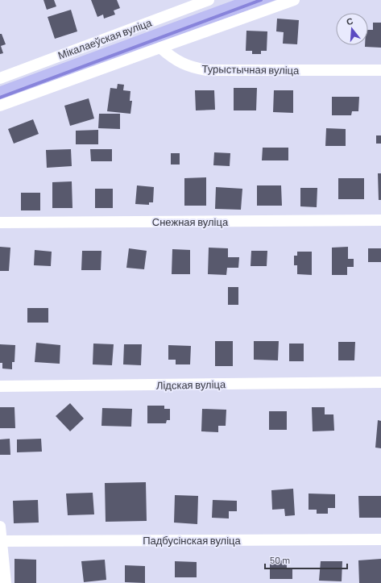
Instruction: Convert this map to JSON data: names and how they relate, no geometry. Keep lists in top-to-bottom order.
{
  "streets": {
    "street": [
      "Мікалаеўская вуліца",
      "Турыстычная вуліца",
      "Снежная вуліца",
      "Лідская вуліца",
      "Падбусінская вуліца"
    ]
  },
  "scale_bar": "50 m",
  "north": "top"
}
